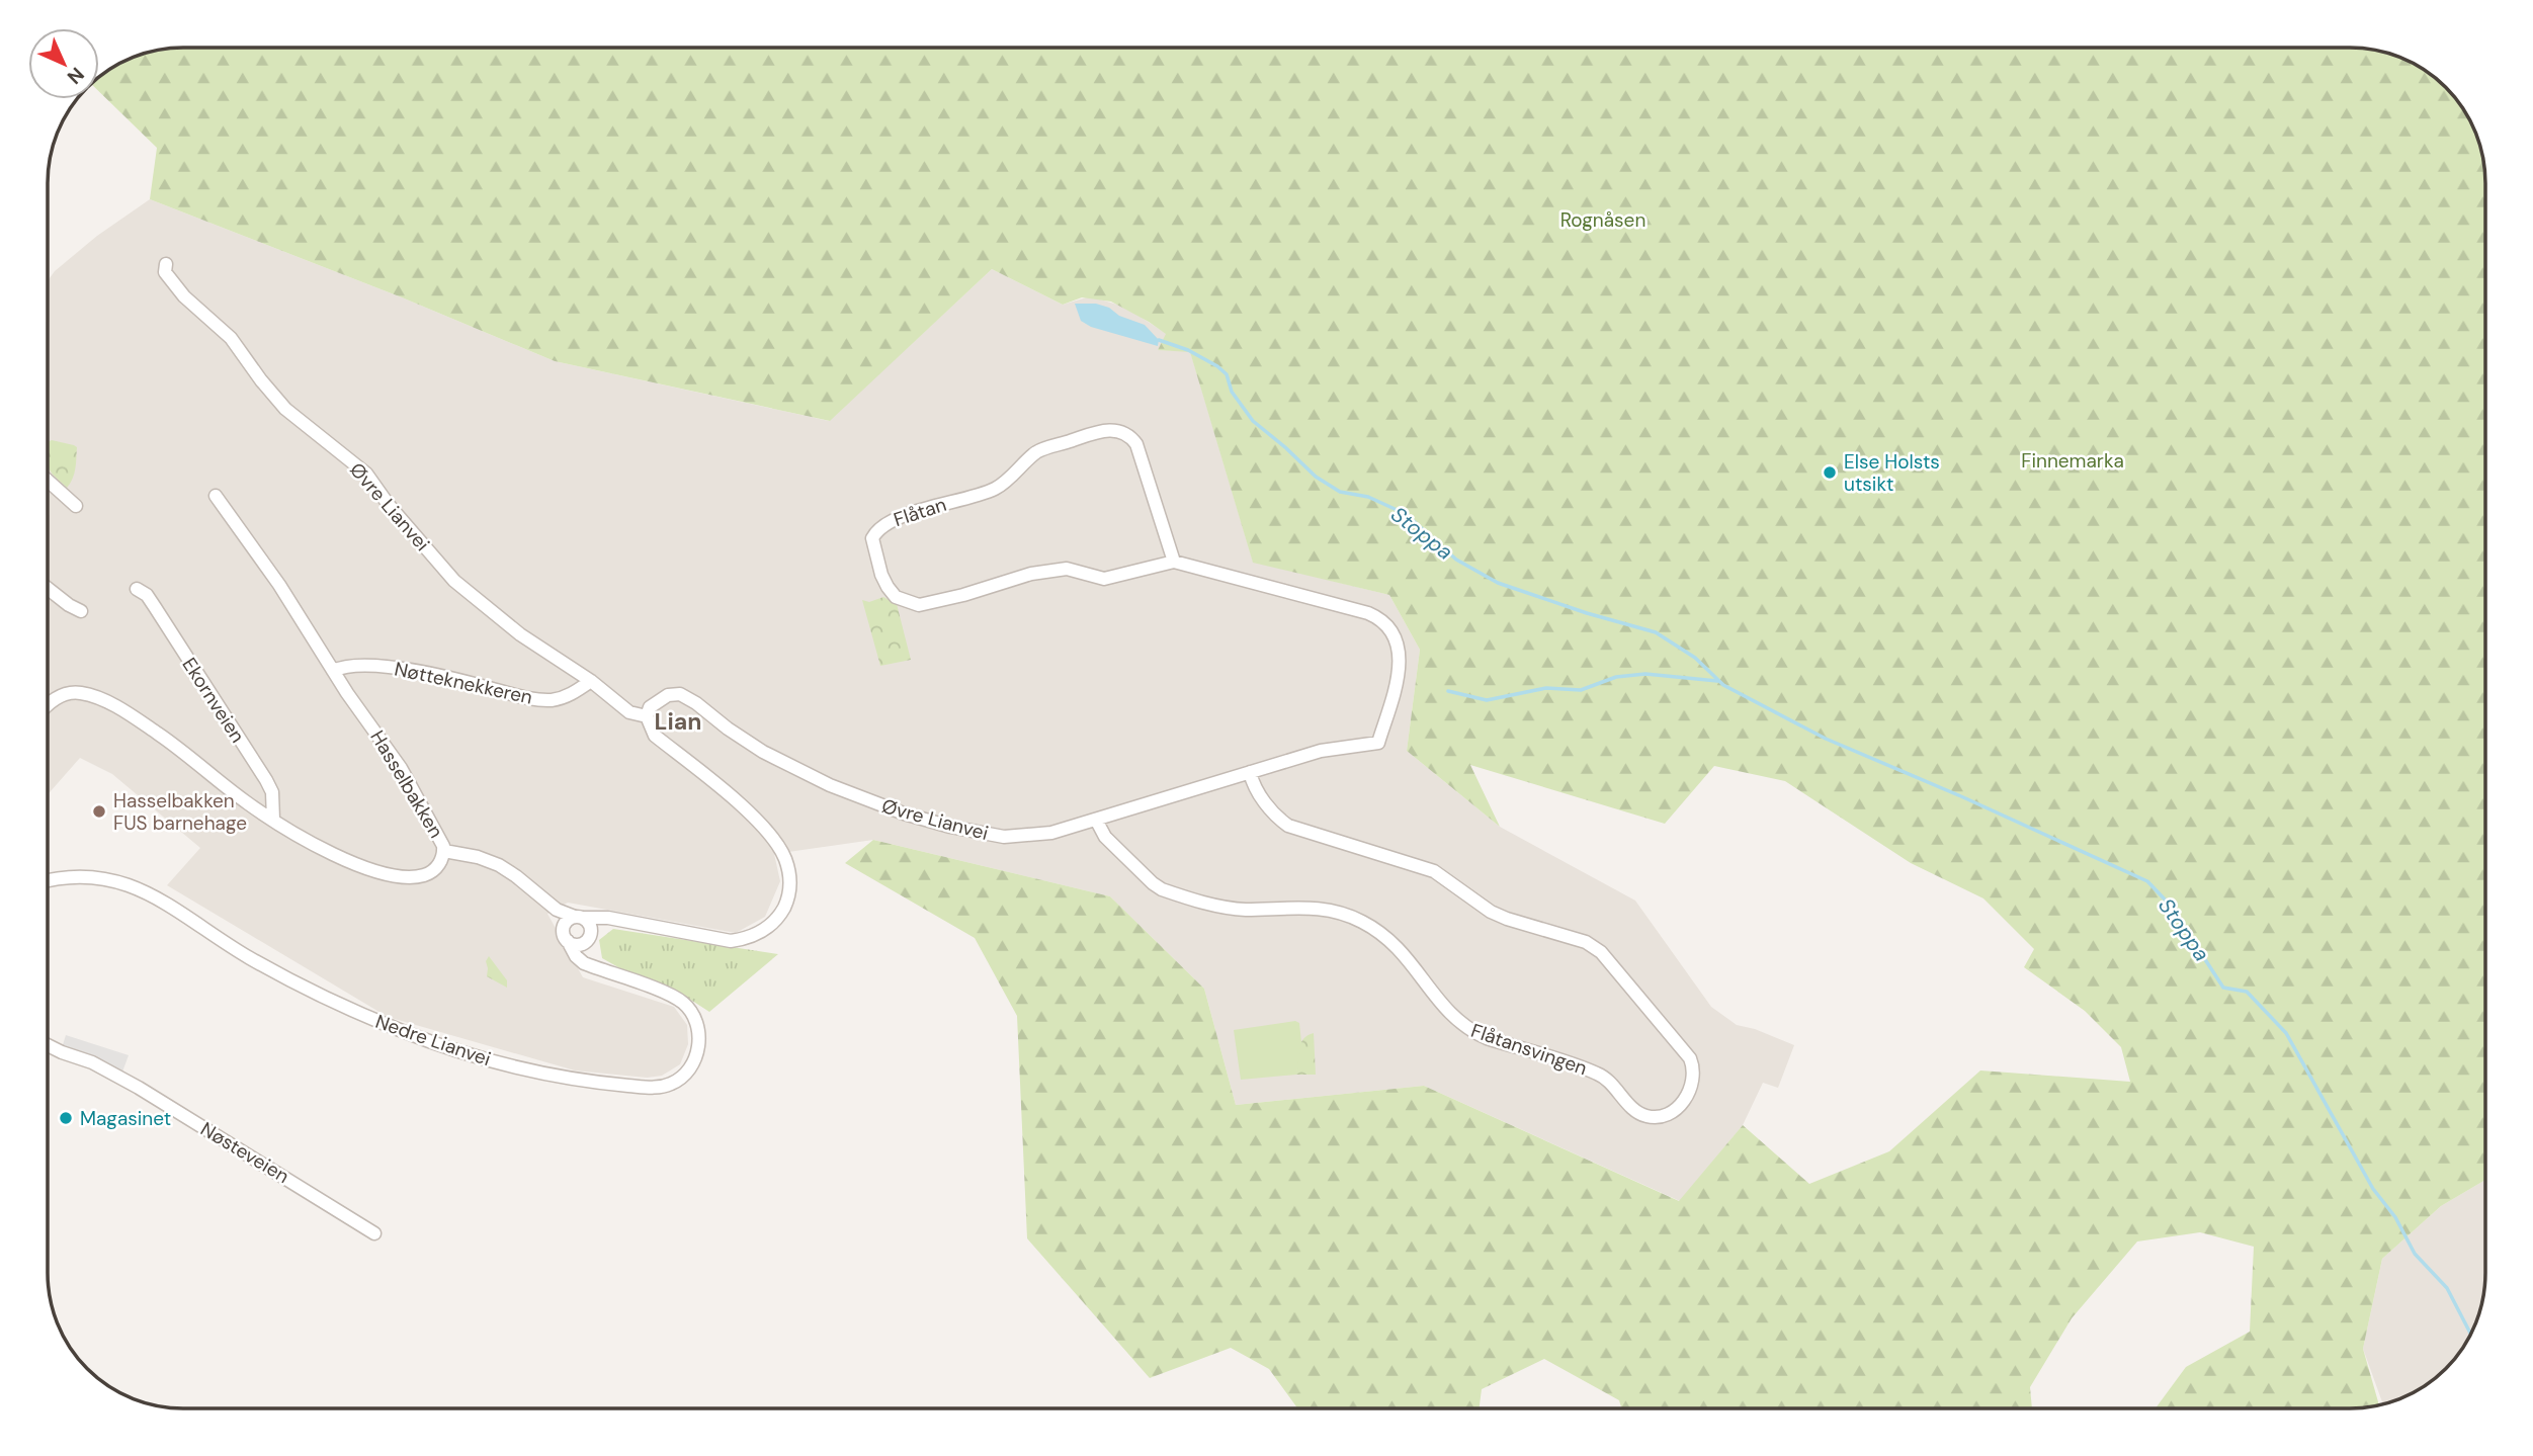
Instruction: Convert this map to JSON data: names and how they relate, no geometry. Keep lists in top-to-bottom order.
{
  "streets": {
    "street": [
      "Øvre Lianvei",
      "Flåtan",
      "Nøtteknekkeren",
      "Ekornveien",
      "Hasselbakken",
      "Nedre Lianvei",
      "Flåtansvingen",
      "Nøsteveien"
    ]
  },
  "crossings": [
    ["Øvre Lianvei", "Flåtan"],
    ["Øvre Lianvei", "Nøtteknekkeren"],
    ["Øvre Lianvei", "Flåtansvingen"],
    ["Nøtteknekkeren", "Hasselbakken"],
    ["Ekornveien", "Hasselbakken"]
  ],
  "districts": ["Lian"],
  "water": ["Stoppa"],
  "parks": ["Rognåsen", "Finnemarka"],
  "places": ["Else Holsts utsikt", "Hasselbakken FUS barnehage", "Magasinet"],
  "north": "bottom right"
}
